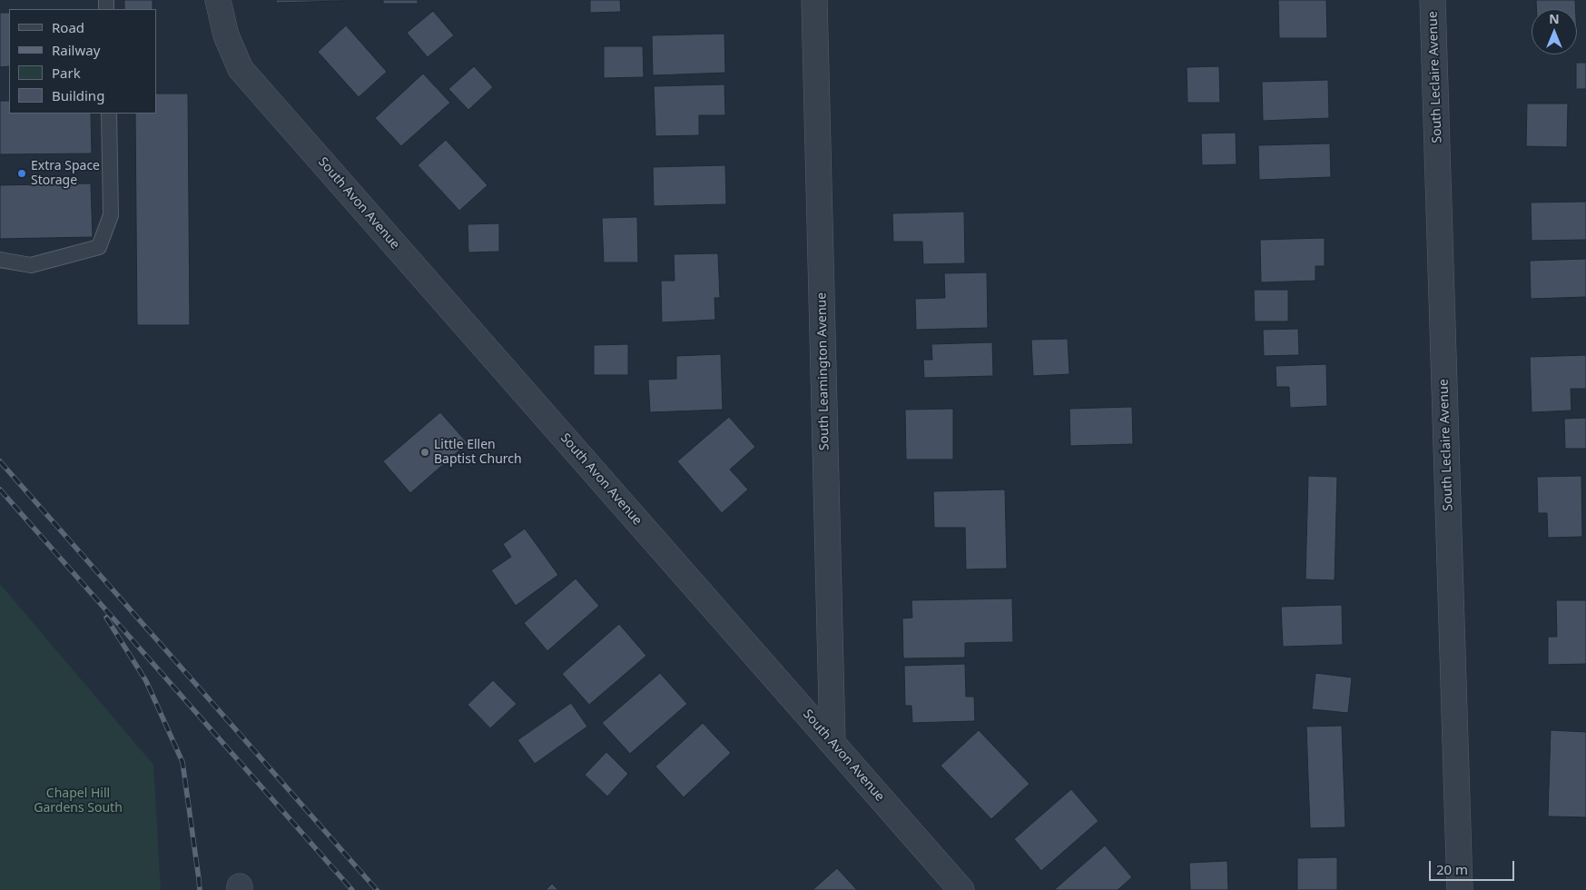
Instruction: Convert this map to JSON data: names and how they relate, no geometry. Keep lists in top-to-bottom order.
{
  "streets": {
    "street": ["South Leclaire Avenue", "South Avon Avenue", "South Leamington Avenue"]
  },
  "crossings": [
    ["South Avon Avenue", "South Leamington Avenue"]
  ],
  "parks": ["Chapel Hill Gardens South"],
  "places": ["Extra Space Storage", "Little Ellen Baptist Church"],
  "legend": [
    "Road",
    "Railway",
    "Park",
    "Building"
  ],
  "scale_bar": "20 m",
  "north": "top"
}
